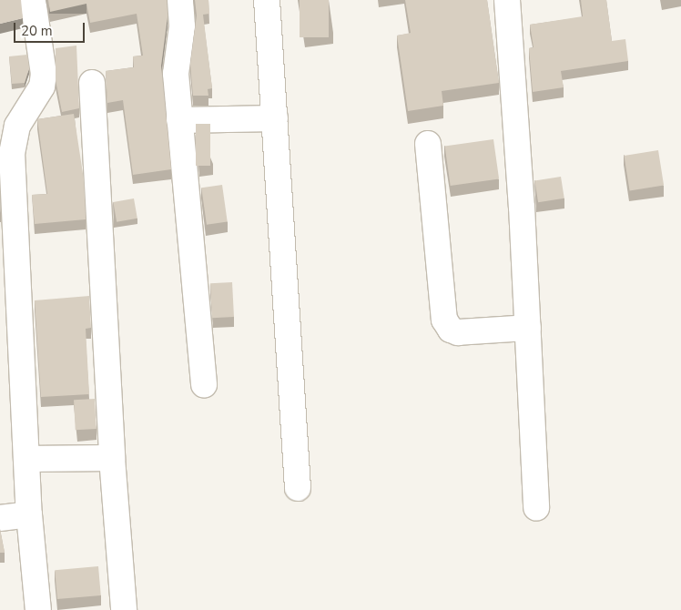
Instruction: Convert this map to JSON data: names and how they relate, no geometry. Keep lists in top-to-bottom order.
{
  "scale_bar": "20 m"
}
